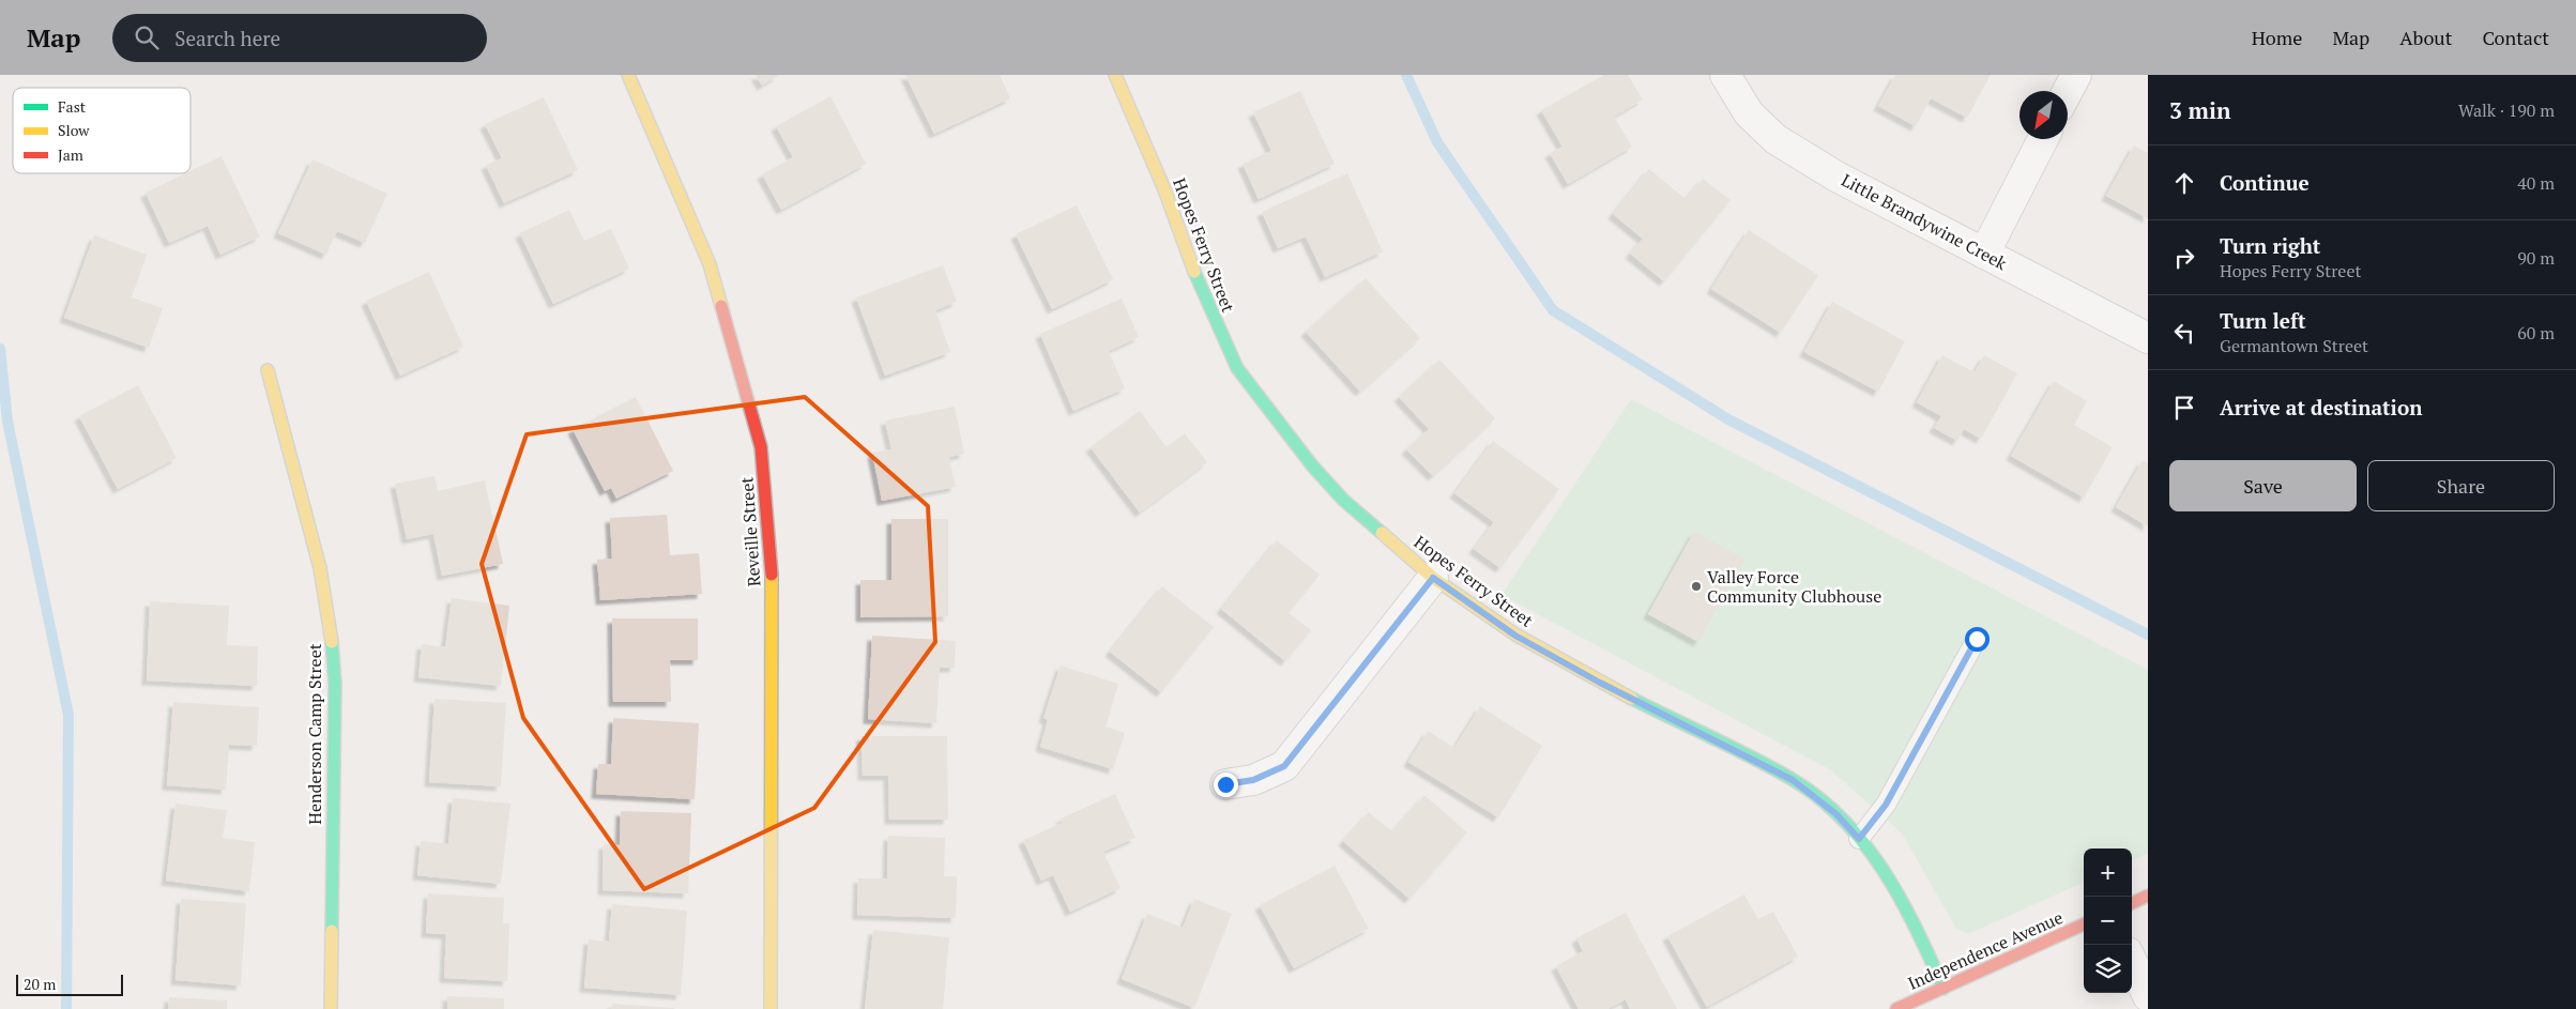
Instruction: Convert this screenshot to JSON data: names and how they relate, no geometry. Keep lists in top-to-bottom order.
{
  "streets": {
    "street": [
      "Little Brandywine Creek",
      "Hopes Ferry Street",
      "Reveille Street",
      "Henderson Camp Street",
      "Independence Avenue"
    ]
  },
  "crossings": [
    ["Hopes Ferry Street", "Independence Avenue"]
  ],
  "places": ["Valley Force Community Clubhouse"],
  "legend": ["Fast", "Slow", "Jam"],
  "scale_bar": "20 m",
  "north": "bottom left",
  "page": {
    "header": "Map",
    "search": "Search here",
    "nav": [
      "Home",
      "Map",
      "About",
      "Contact"
    ],
    "heading": ["3 min", "Walk · 190 m"],
    "list": [
      ["Continue", "40 m"],
      ["Turn right", "Hopes Ferry Street", "90 m"],
      ["Turn left", "Germantown Street", "60 m"],
      "Arrive at destination"
    ],
    "buttons": ["Save", "Share"],
    "map_buttons": ["+", "−"],
    "scale": "20 m"
  }
}
